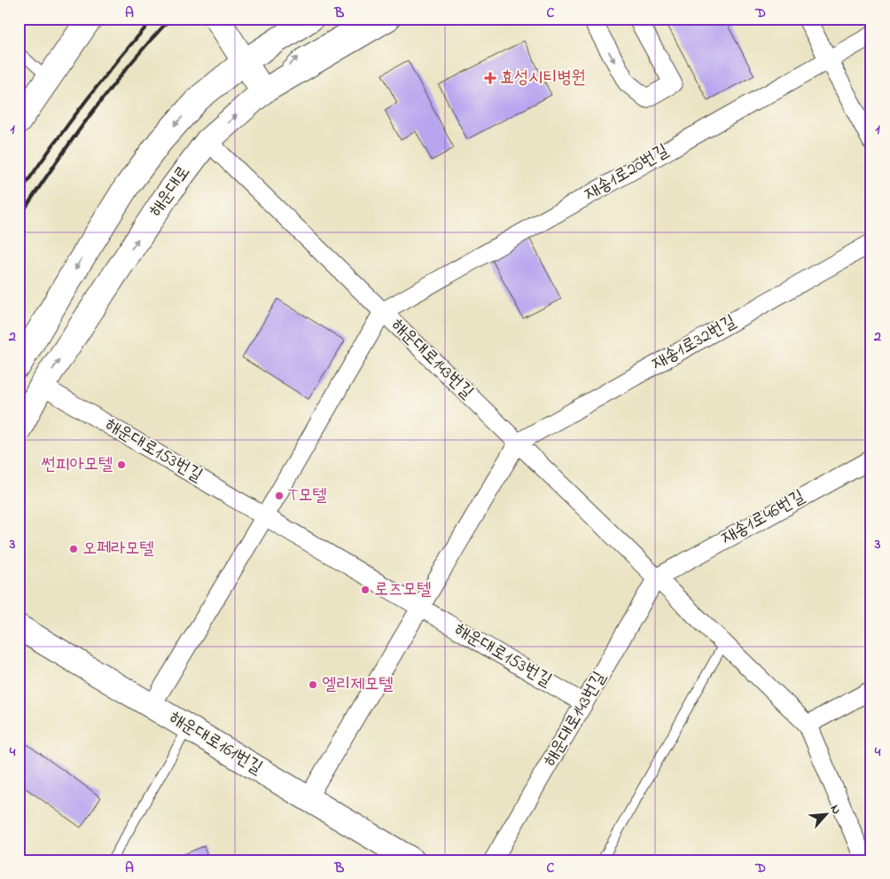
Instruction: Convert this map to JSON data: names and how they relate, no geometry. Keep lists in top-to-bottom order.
{
  "streets": {
    "main road": ["해운대로", "해운대로161번길"],
    "street": [
      "재송1로20번길",
      "재송1로32번길",
      "해운대로143번길",
      "해운대로153번길",
      "재송1로46번길"
    ]
  },
  "crossings": [
    ["재송1로20번길", "해운대로143번길"],
    ["해운대로", "해운대로143번길"],
    ["해운대로", "해운대로153번길"],
    ["재송1로32번길", "해운대로143번길"],
    ["해운대로143번길", "해운대로153번길"],
    ["해운대로143번길", "재송1로46번길"]
  ],
  "places": {
    "health": ["효성시티병원"],
    "other": [
      "썬피아모텔",
      "T모텔",
      "오페라모텔",
      "로즈모텔",
      "엘리제모텔"
    ]
  },
  "north": "top right",
  "grid": {
    "columns": [
      "A",
      "B",
      "C",
      "D"
    ],
    "rows": [
      "1",
      "2",
      "3",
      "4"
    ]
  }
}
